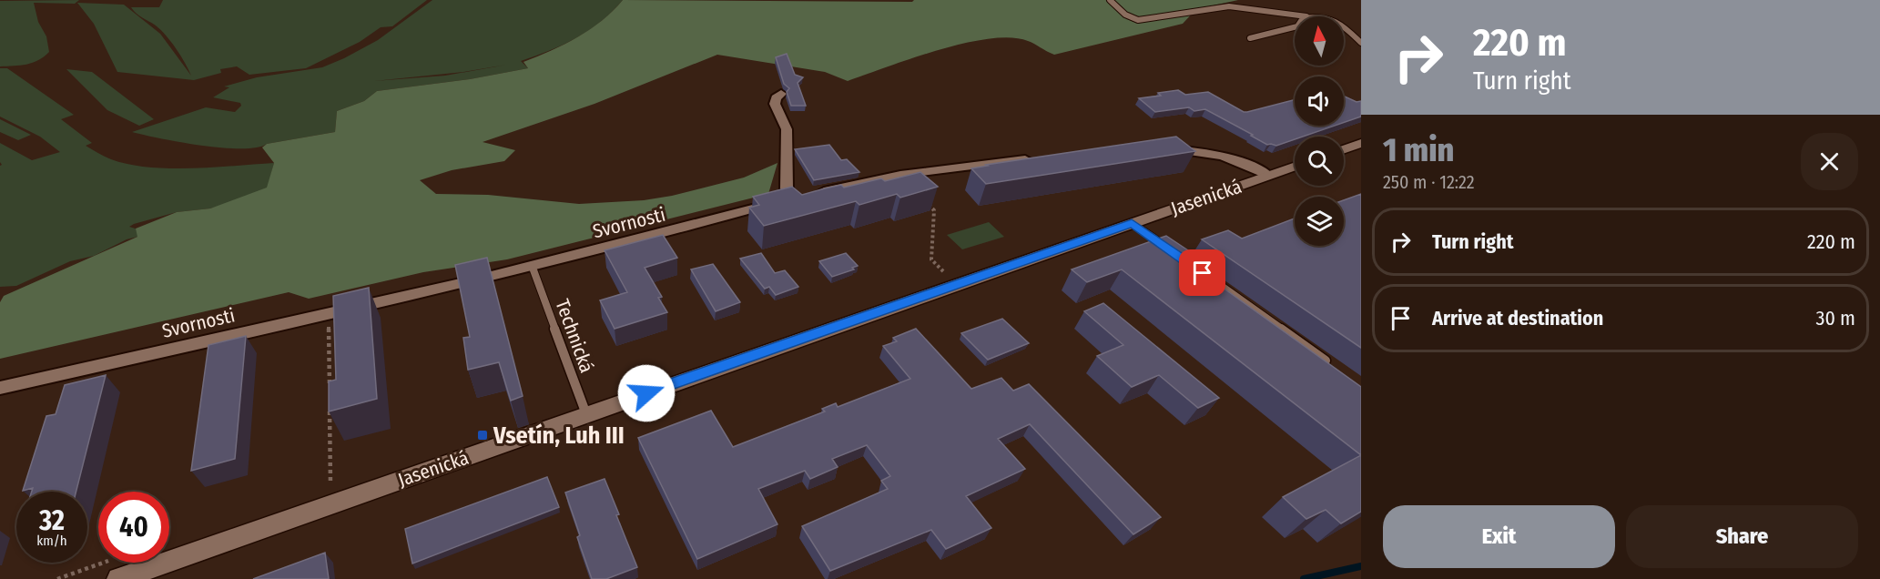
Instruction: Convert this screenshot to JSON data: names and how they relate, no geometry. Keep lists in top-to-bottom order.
{
  "streets": {
    "street": ["Jasenická", "Svornosti"],
    "lane": ["Technická"]
  },
  "crossings": [
    ["Jasenická", "Technická"],
    ["Svornosti", "Technická"]
  ],
  "places": {
    "transit": ["Vsetín, Luh III"]
  },
  "north": "top",
  "page": {
    "turn": ["220 m", "Turn right"],
    "heading": ["1 min", "250 m · 12:22"],
    "list": [
      {
        "name": "Turn right",
        "value": "220 m"
      },
      {
        "name": "Arrive at destination",
        "value": "30 m"
      }
    ],
    "speed": "32 km/h",
    "limit": "40",
    "buttons": ["Exit", "Share"]
  }
}
